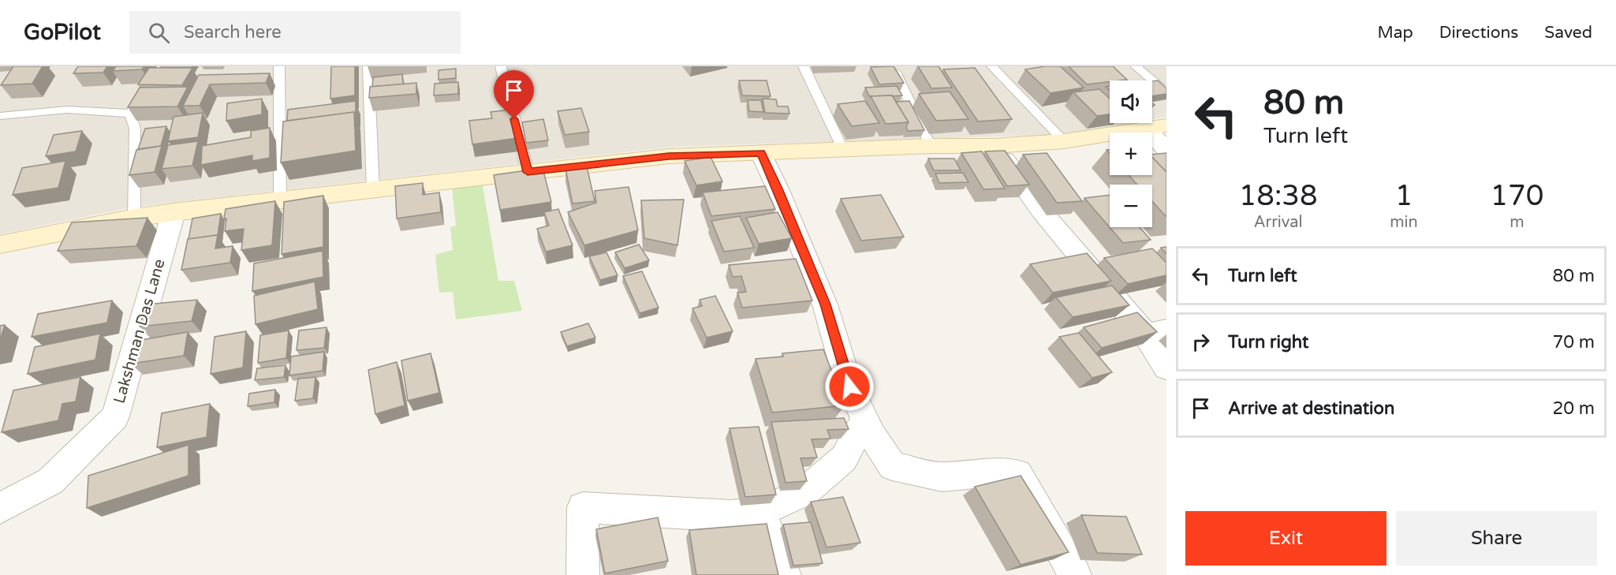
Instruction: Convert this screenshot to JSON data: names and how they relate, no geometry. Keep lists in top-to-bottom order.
{
  "streets": {
    "street": ["Lakshman Das Lane"]
  },
  "page": {
    "header": "GoPilot",
    "search": "Search here",
    "nav": ["Map", "Directions", "Saved"],
    "turn": ["80 m", "Turn left"],
    "map_buttons": ["+", "−"],
    "eta": [
      "18:38",
      "Arrival",
      "1",
      "min",
      "170",
      "m"
    ],
    "list": [
      {
        "name": "Turn left",
        "value": "80 m"
      },
      {
        "name": "Turn right",
        "value": "70 m"
      },
      {
        "name": "Arrive at destination",
        "value": "20 m"
      }
    ],
    "buttons": ["Exit", "Share"]
  }
}
